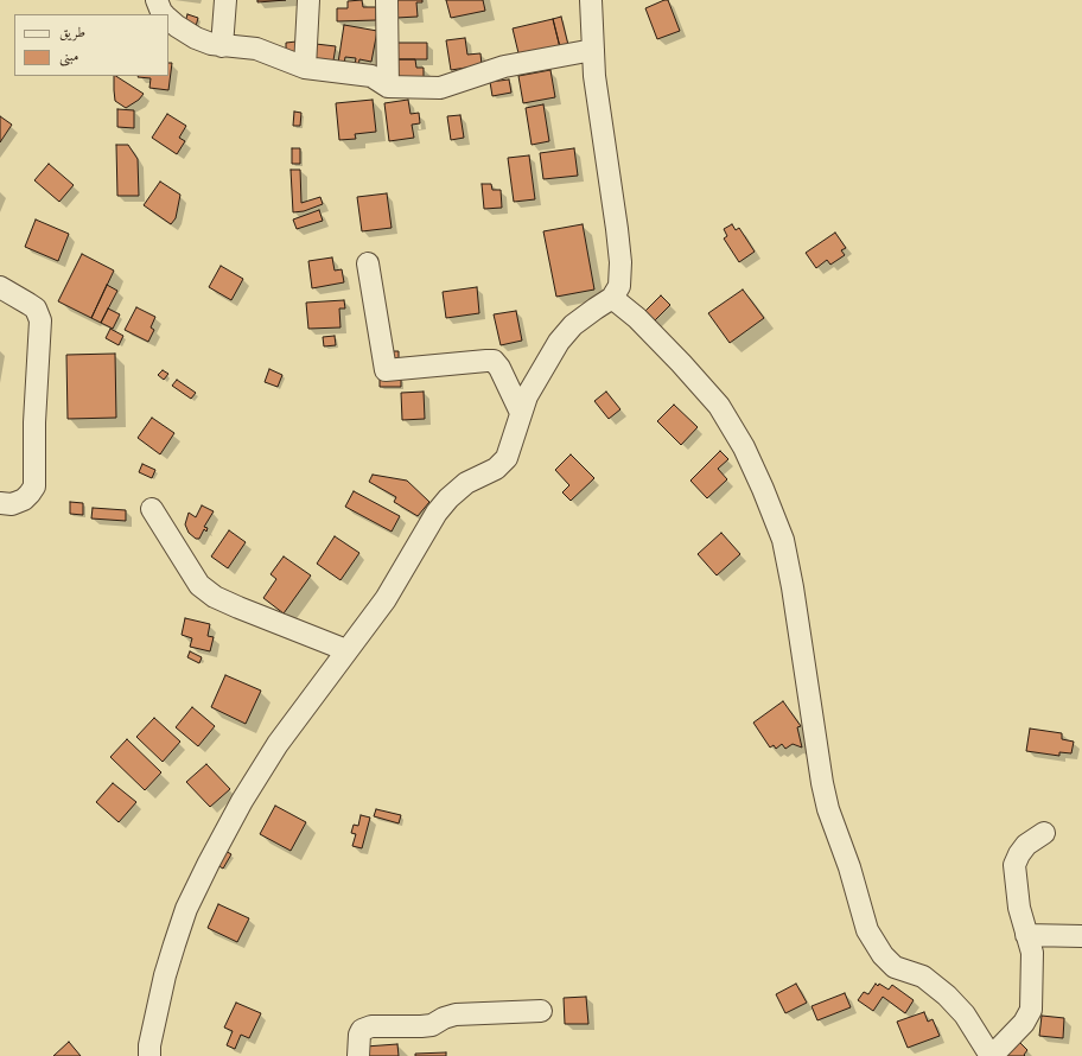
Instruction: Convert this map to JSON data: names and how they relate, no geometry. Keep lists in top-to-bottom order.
{
  "legend": ["طريق", "مبنى"]
}
